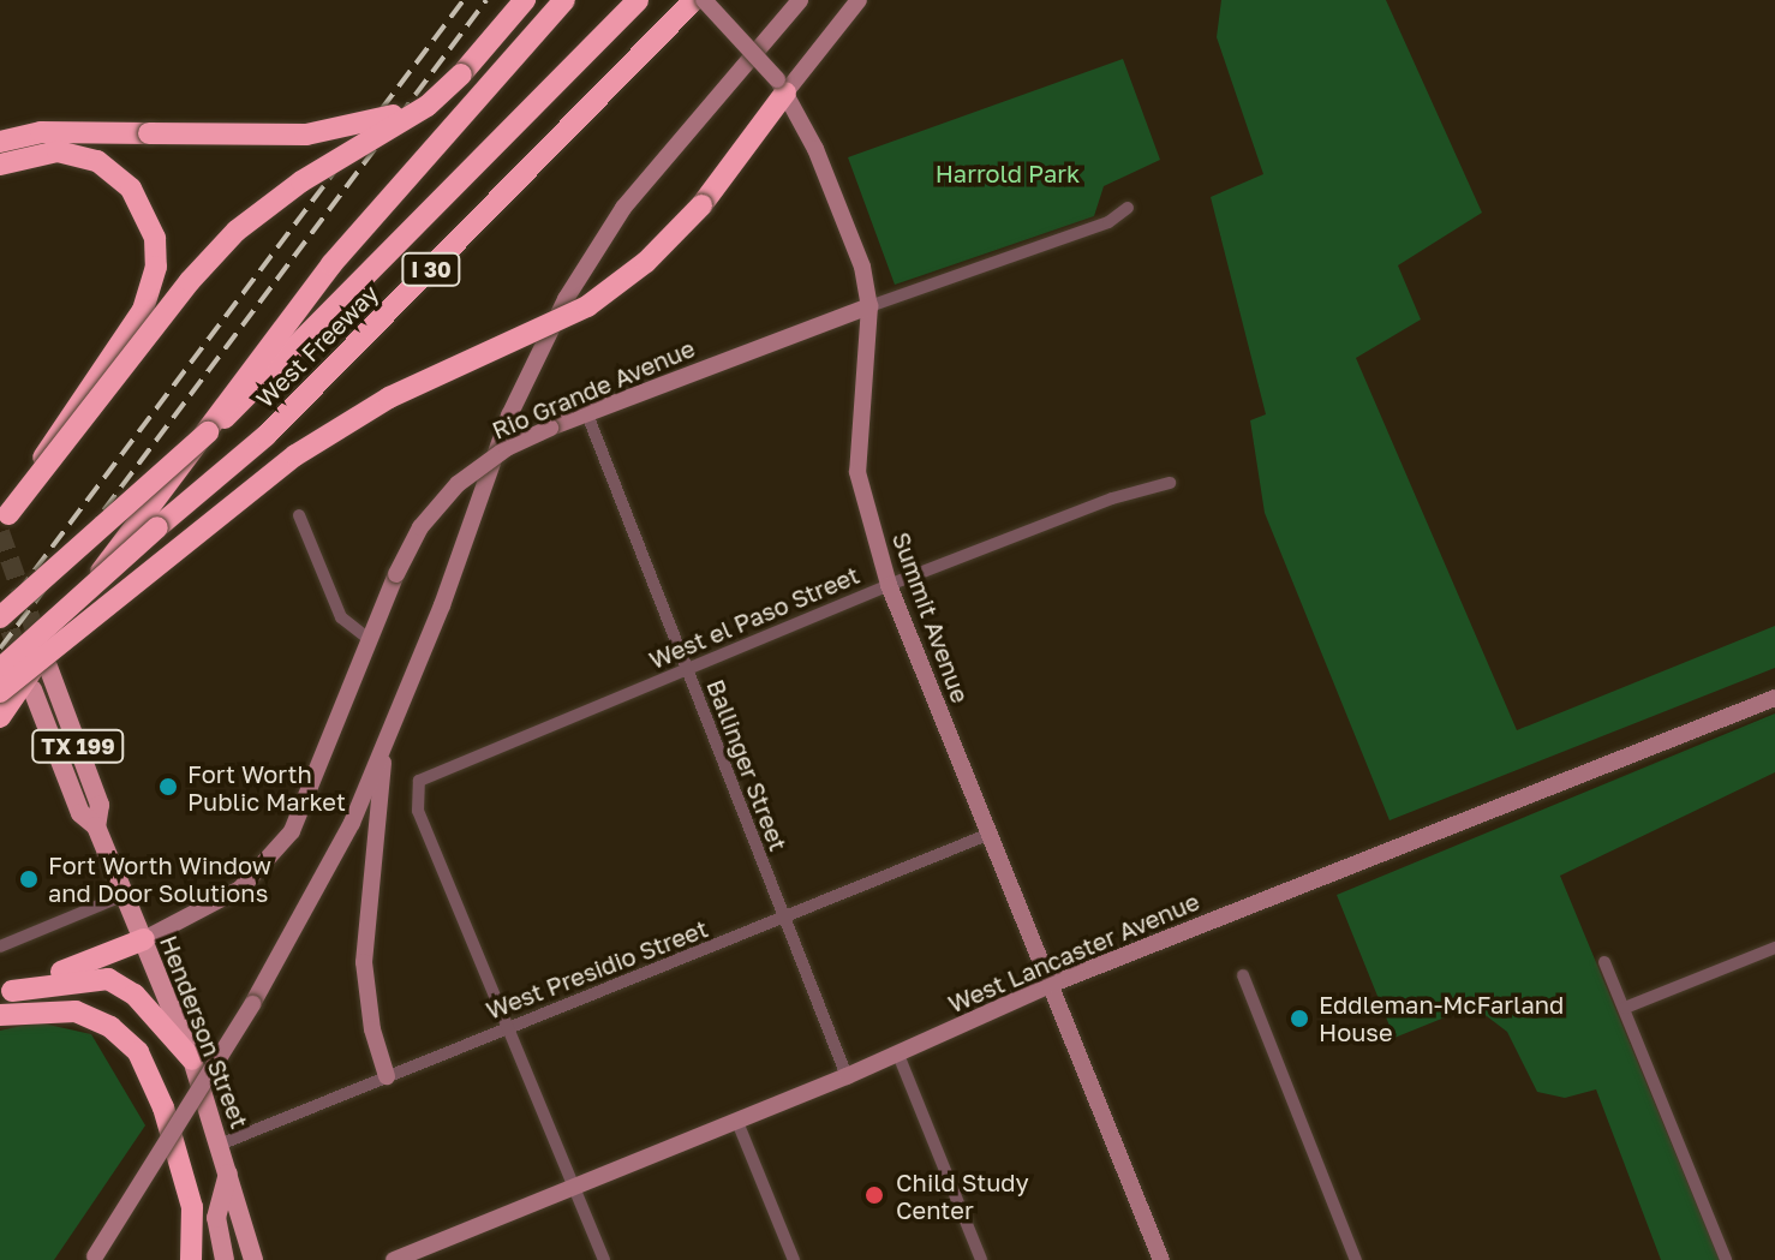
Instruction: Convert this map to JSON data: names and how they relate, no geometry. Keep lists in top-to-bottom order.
{
  "streets": {
    "highway": ["I 30", "West Freeway"],
    "main road": [
      "Rio Grande Avenue",
      "Summit Avenue",
      "TX 199",
      "West Lancaster Avenue",
      "Henderson Street"
    ],
    "street": ["West el Paso Street", "Ballinger Street", "West Presidio Street"]
  },
  "crossings": [
    ["Rio Grande Avenue", "Summit Avenue"],
    ["Rio Grande Avenue", "Ballinger Street"],
    ["Rio Grande Avenue", "Henderson Street"],
    ["West el Paso Street", "Summit Avenue"],
    ["West el Paso Street", "Ballinger Street"],
    ["West el Paso Street", "West Presidio Street"],
    ["Summit Avenue", "West Lancaster Avenue"],
    ["Summit Avenue", "West Presidio Street"],
    ["Ballinger Street", "West Lancaster Avenue"],
    ["Ballinger Street", "West Presidio Street"],
    ["West Presidio Street", "Henderson Street"]
  ],
  "parks": ["Harrold Park"],
  "places": [
    "Fort Worth Public Market",
    "Fort Worth Window and Door Solutions",
    "Eddleman-McFarland House",
    "Child Study Center"
  ]
}
